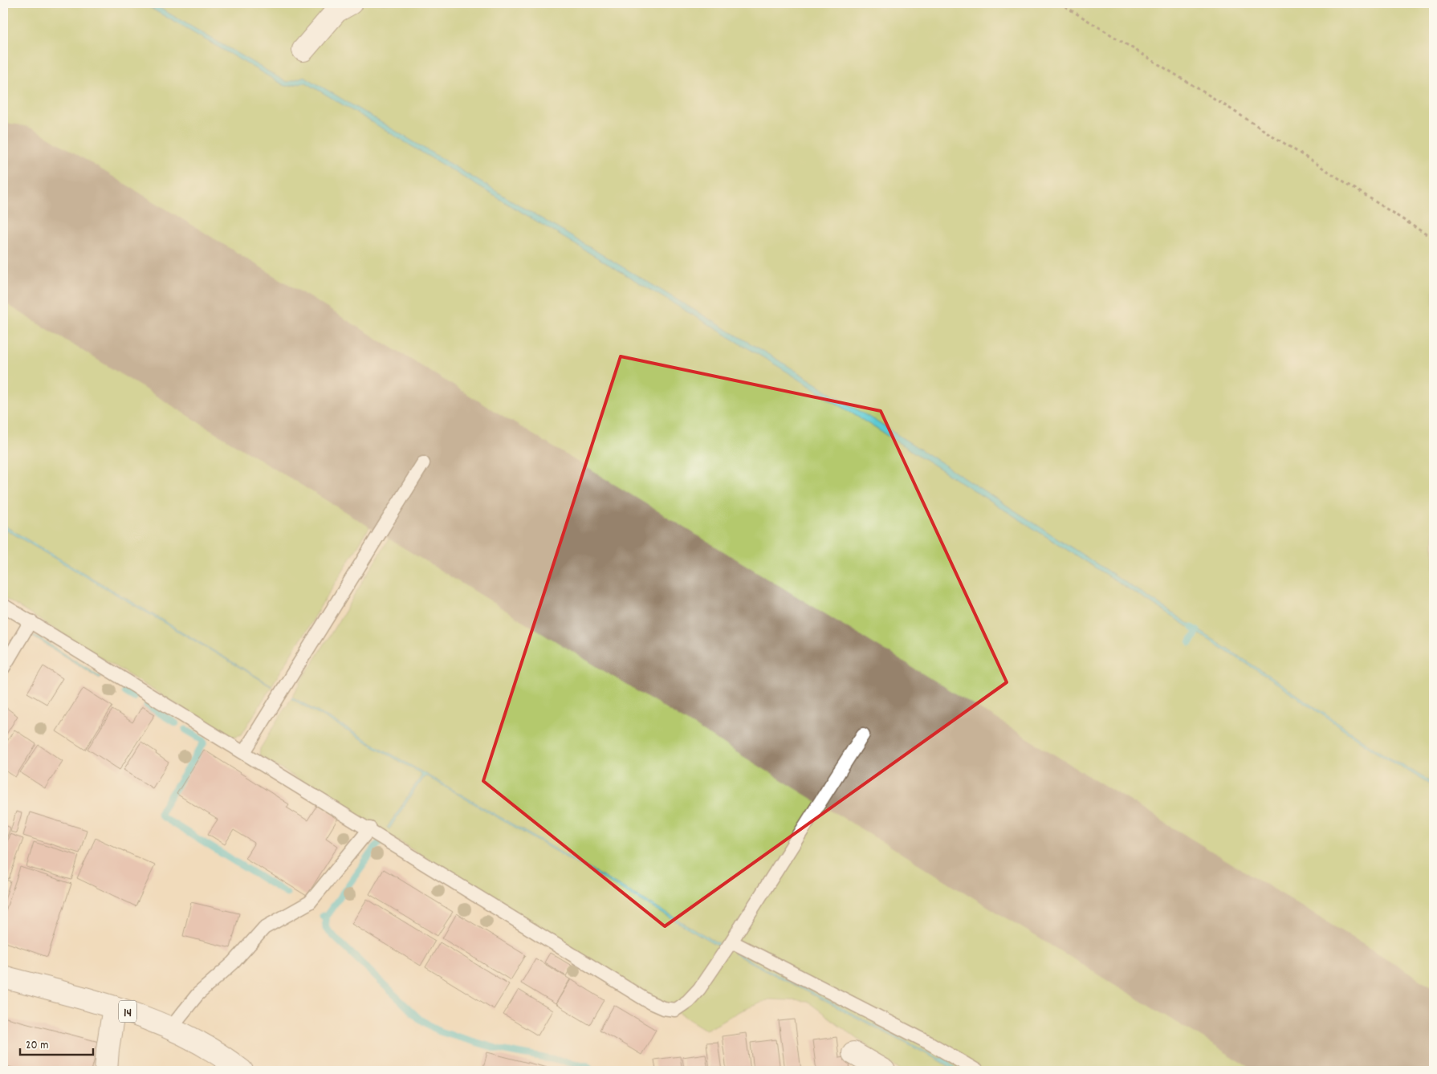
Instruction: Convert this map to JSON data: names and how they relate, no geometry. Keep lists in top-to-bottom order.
{
  "streets": {
    "main road": ["14"]
  },
  "scale_bar": "20 m"
}
